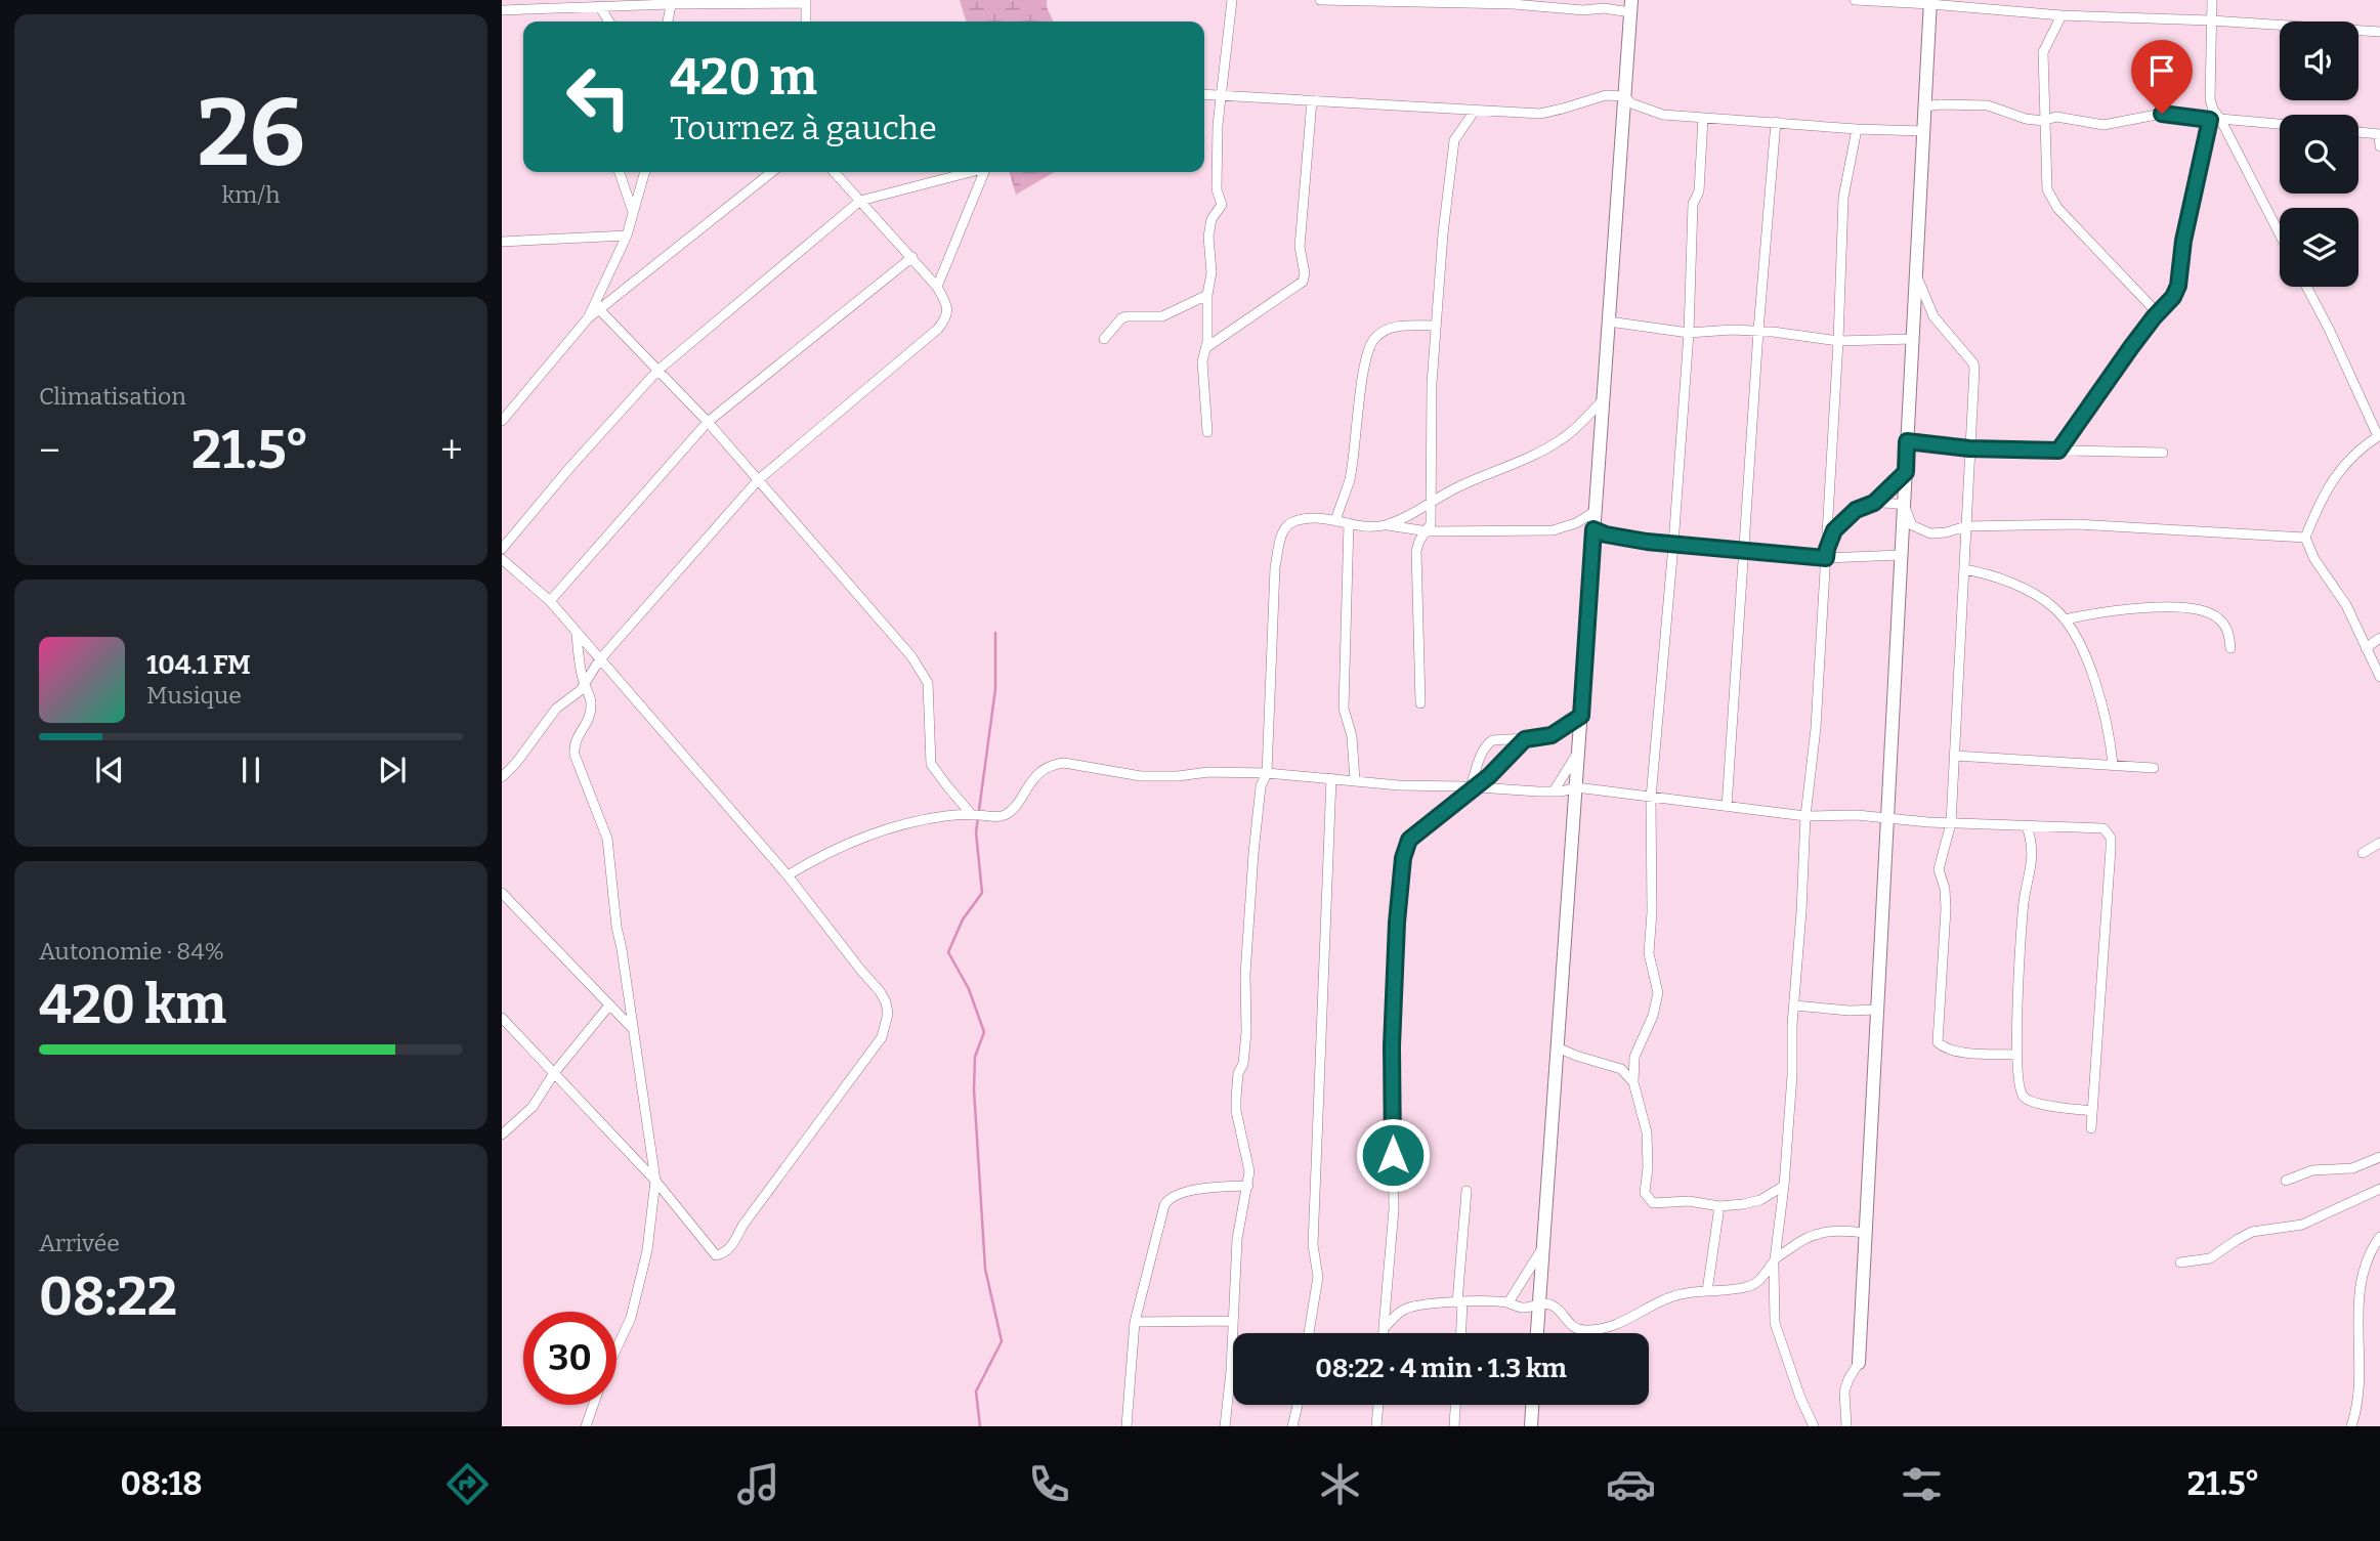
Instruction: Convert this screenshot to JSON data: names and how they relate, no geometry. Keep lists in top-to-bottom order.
{
  "page": {
    "tile": [
      ["26", "km/h"],
      "Climatisation",
      ["Autonomie · 84%", "420 km"],
      ["Arrivée", "08:22"]
    ],
    "turn": ["420 m", "Tournez à gauche"],
    "heat": ["−", "21.5°", "+"],
    "song": ["104.1 FM", "Musique"],
    "limit": "30",
    "trip": "08:22 · 4 min · 1.3 km",
    "tabs": ["08:18", "21.5°"]
  }
}
